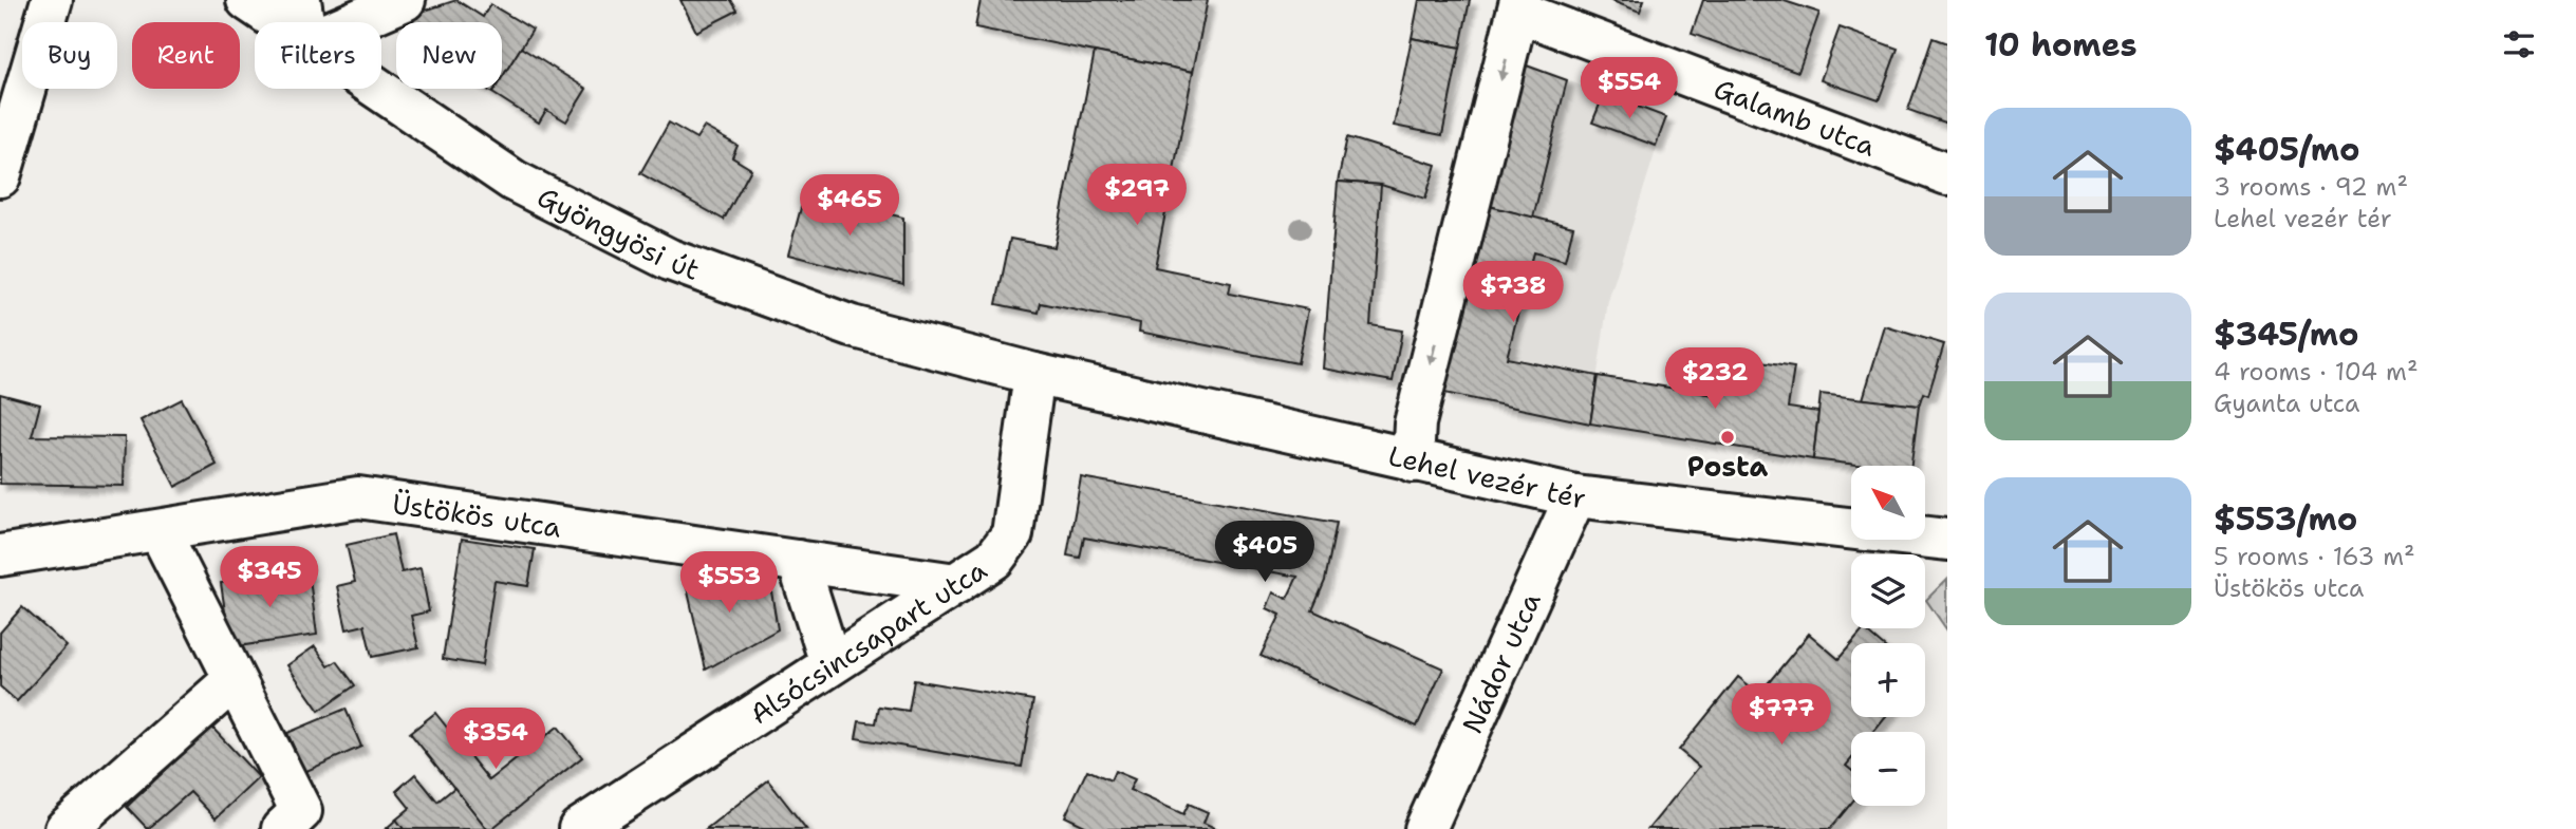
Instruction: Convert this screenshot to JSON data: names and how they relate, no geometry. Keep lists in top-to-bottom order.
{
  "streets": {
    "street": [
      "Galamb utca",
      "Gyöngyösi út",
      "Lehel vezér tér",
      "Üstökös utca",
      "Alsócsincsapart utca",
      "Nádor utca"
    ]
  },
  "crossings": [
    ["Gyöngyösi út", "Lehel vezér tér"],
    ["Gyöngyösi út", "Alsócsincsapart utca"],
    ["Lehel vezér tér", "Alsócsincsapart utca"],
    ["Lehel vezér tér", "Nádor utca"],
    ["Üstökös utca", "Alsócsincsapart utca"]
  ],
  "places": ["Posta"],
  "north": "top left",
  "page": {
    "heading": "10 homes",
    "chip": [
      "Buy",
      "Rent",
      "Filters",
      "New"
    ],
    "price": [
      "$554",
      "$297",
      "$465",
      "$738",
      "$232",
      "$405",
      "$345",
      "$553",
      "$777",
      "$354"
    ],
    "list": [
      {
        "name": "$405/mo",
        "note": "3 rooms · 92 m² · Lehel vezér tér"
      },
      {
        "name": "$345/mo",
        "note": "4 rooms · 104 m² · Gyanta utca"
      },
      {
        "name": "$553/mo",
        "note": "5 rooms · 163 m² · Üstökös utca"
      }
    ],
    "map_buttons": ["+", "−"]
  }
}
